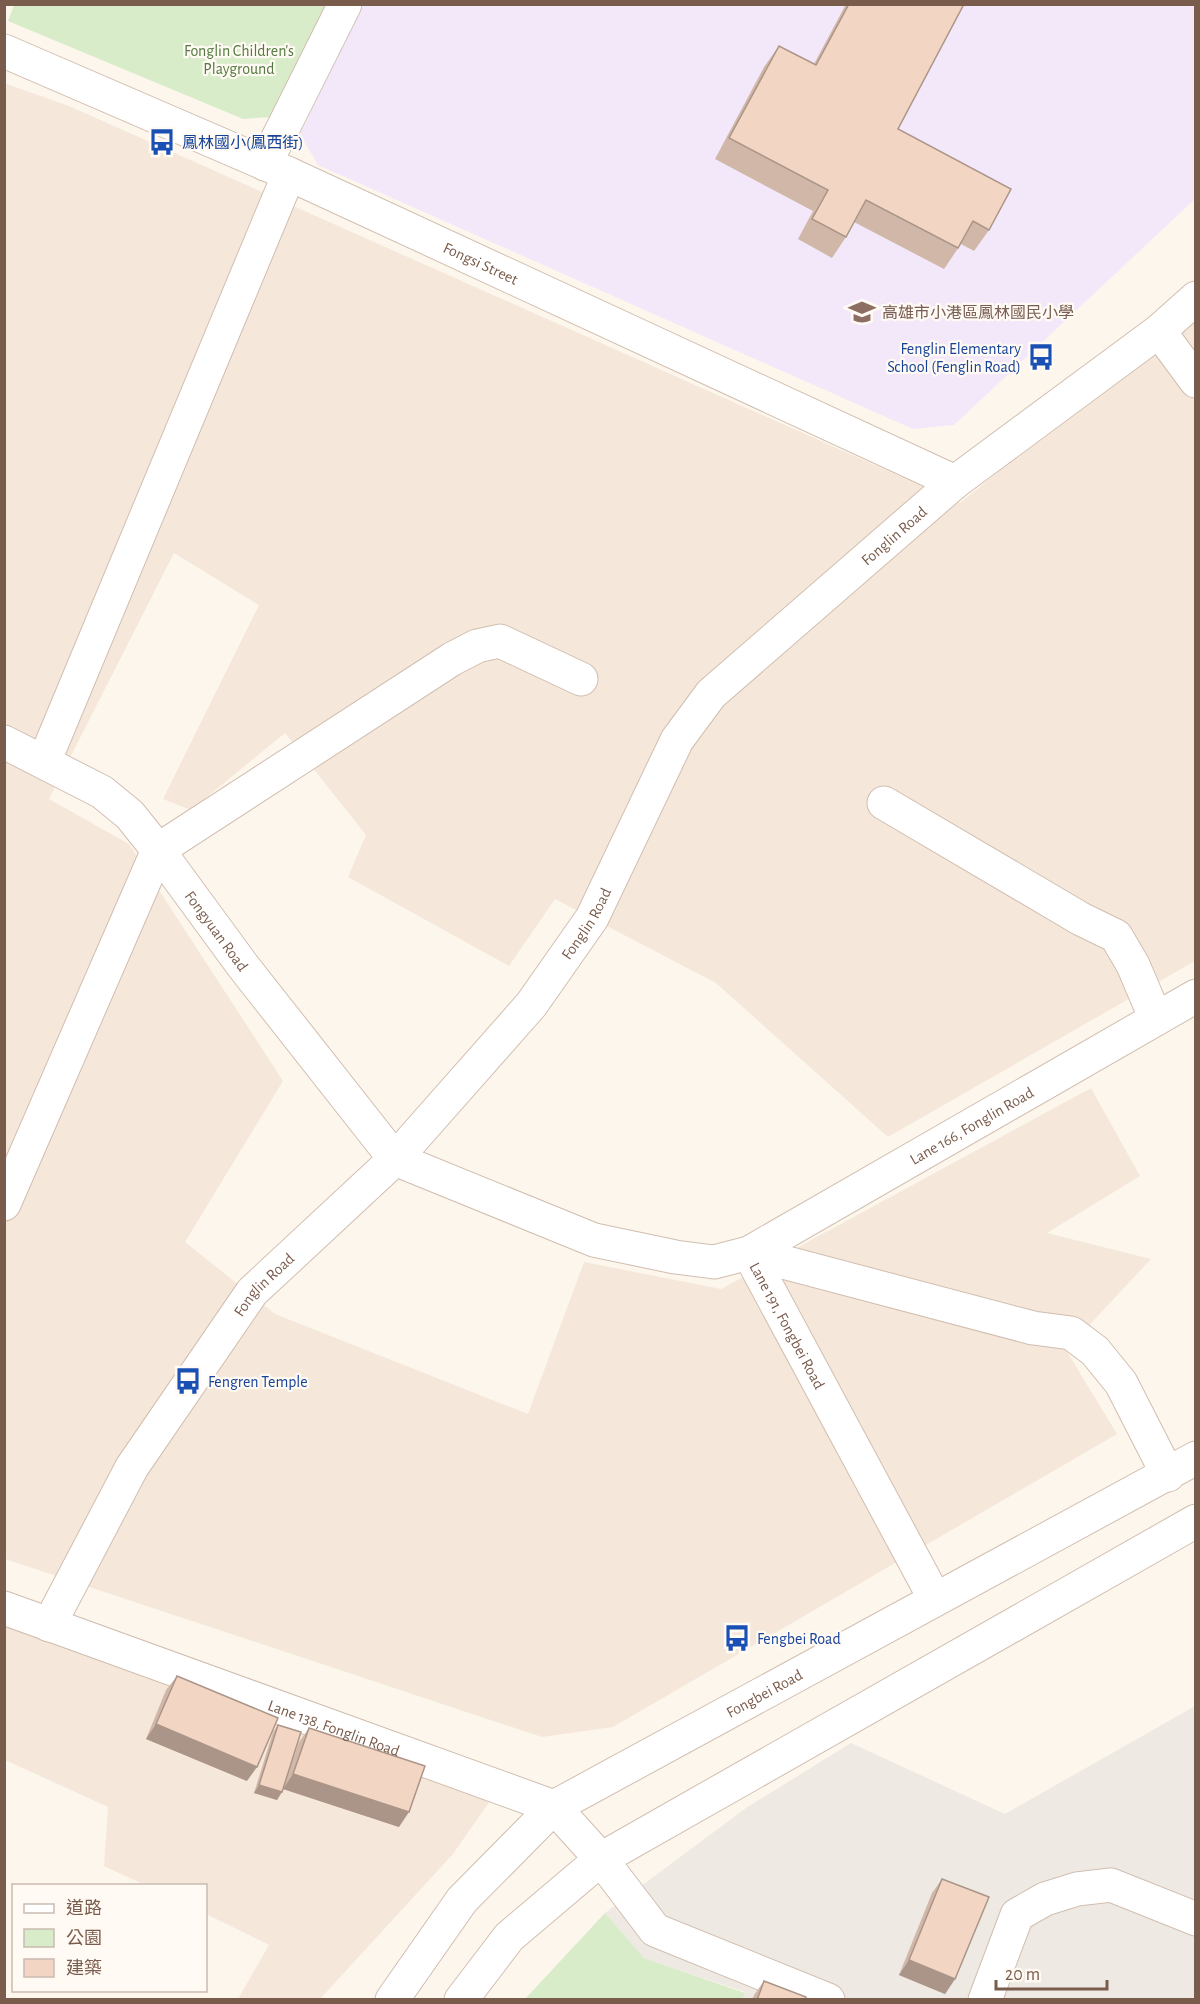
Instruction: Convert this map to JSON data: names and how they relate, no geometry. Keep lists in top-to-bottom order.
{
  "streets": {
    "street": [
      "Fongsi Street",
      "Fonglin Road",
      "Fongyuan Road",
      "Lane 166, Fonglin Road",
      "Lane 191, Fongbei Road",
      "Fongbei Road",
      "Lane 138, Fonglin Road"
    ]
  },
  "crossings": [
    ["Fongsi Street", "Fonglin Road"],
    ["Fonglin Road", "Fongyuan Road"],
    ["Fonglin Road", "Lane 191, Fongbei Road"],
    ["Fonglin Road", "Lane 138, Fonglin Road"],
    ["Fongyuan Road", "Lane 191, Fongbei Road"],
    ["Lane 166, Fonglin Road", "Lane 191, Fongbei Road"],
    ["Lane 191, Fongbei Road", "Fongbei Road"],
    ["Fongbei Road", "Lane 138, Fonglin Road"]
  ],
  "parks": ["Fonglin Children's Playground"],
  "places": {
    "bus stop": [
      "鳳林國小(鳳西街)",
      "Fenglin Elementary School (Fenglin Road)",
      "Fengren Temple",
      "Fengbei Road"
    ],
    "school or university": ["高雄市小港區鳳林國民小學"]
  },
  "legend": ["道路", "公園", "建築"],
  "scale_bar": "20 m"
}
